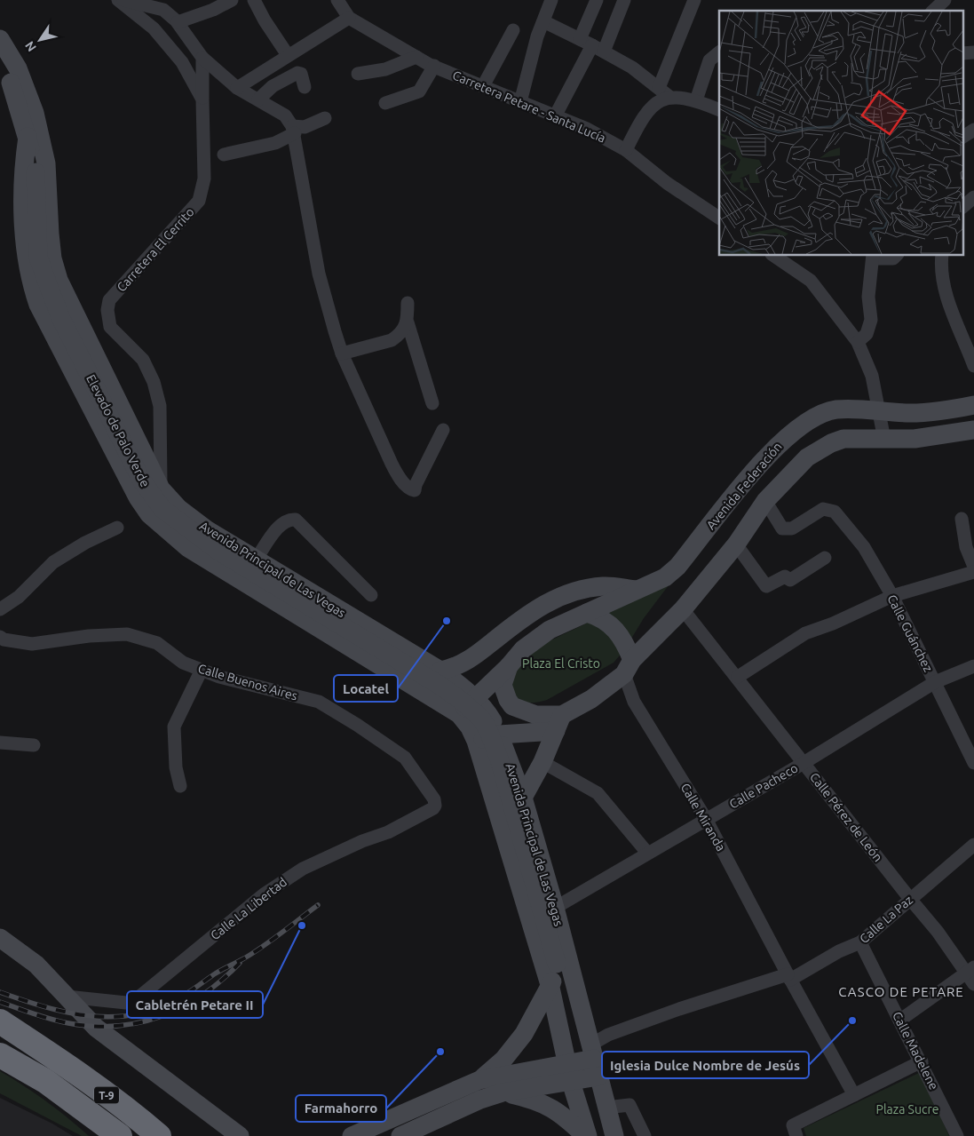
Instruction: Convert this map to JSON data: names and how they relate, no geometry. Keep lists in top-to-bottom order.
{
  "streets": {
    "highway": ["T-9"],
    "street": [
      "Carretera Petare - Santa Lucía",
      "Carretera El Cerrito",
      "Elevado de Palo Verde",
      "Avenida Federación",
      "Avenida Principal de Las Vegas",
      "Calle Guánchez",
      "Calle Buenos Aires",
      "Calle Pacheco",
      "Calle Miranda",
      "Calle Pérez de León",
      "Calle La Libertad",
      "Calle La Paz",
      "Calle Madelene"
    ]
  },
  "crossings": [
    ["Carretera El Cerrito", "Avenida Principal de Las Vegas"],
    ["Elevado de Palo Verde", "Avenida Principal de Las Vegas"],
    ["Avenida Federación", "Calle Miranda"],
    ["Avenida Principal de Las Vegas", "Calle Pacheco"],
    ["Avenida Principal de Las Vegas", "Calle La Paz"],
    ["Calle Guánchez", "Calle Pacheco"],
    ["Calle Buenos Aires", "Calle La Libertad"],
    ["Calle Pacheco", "Calle Miranda"],
    ["Calle Pacheco", "Calle Pérez de León"],
    ["Calle Miranda", "Calle La Paz"],
    ["Calle Pérez de León", "Calle La Paz"],
    ["Calle La Paz", "Calle Madelene"]
  ],
  "districts": ["CASCO DE PETARE"],
  "parks": ["Plaza El Cristo", "Plaza Sucre"],
  "places": [
    "Locatel",
    "Cabletrén Petare II",
    "Iglesia Dulce Nombre de Jesús",
    "Farmahorro"
  ],
  "north": "bottom left"
}
